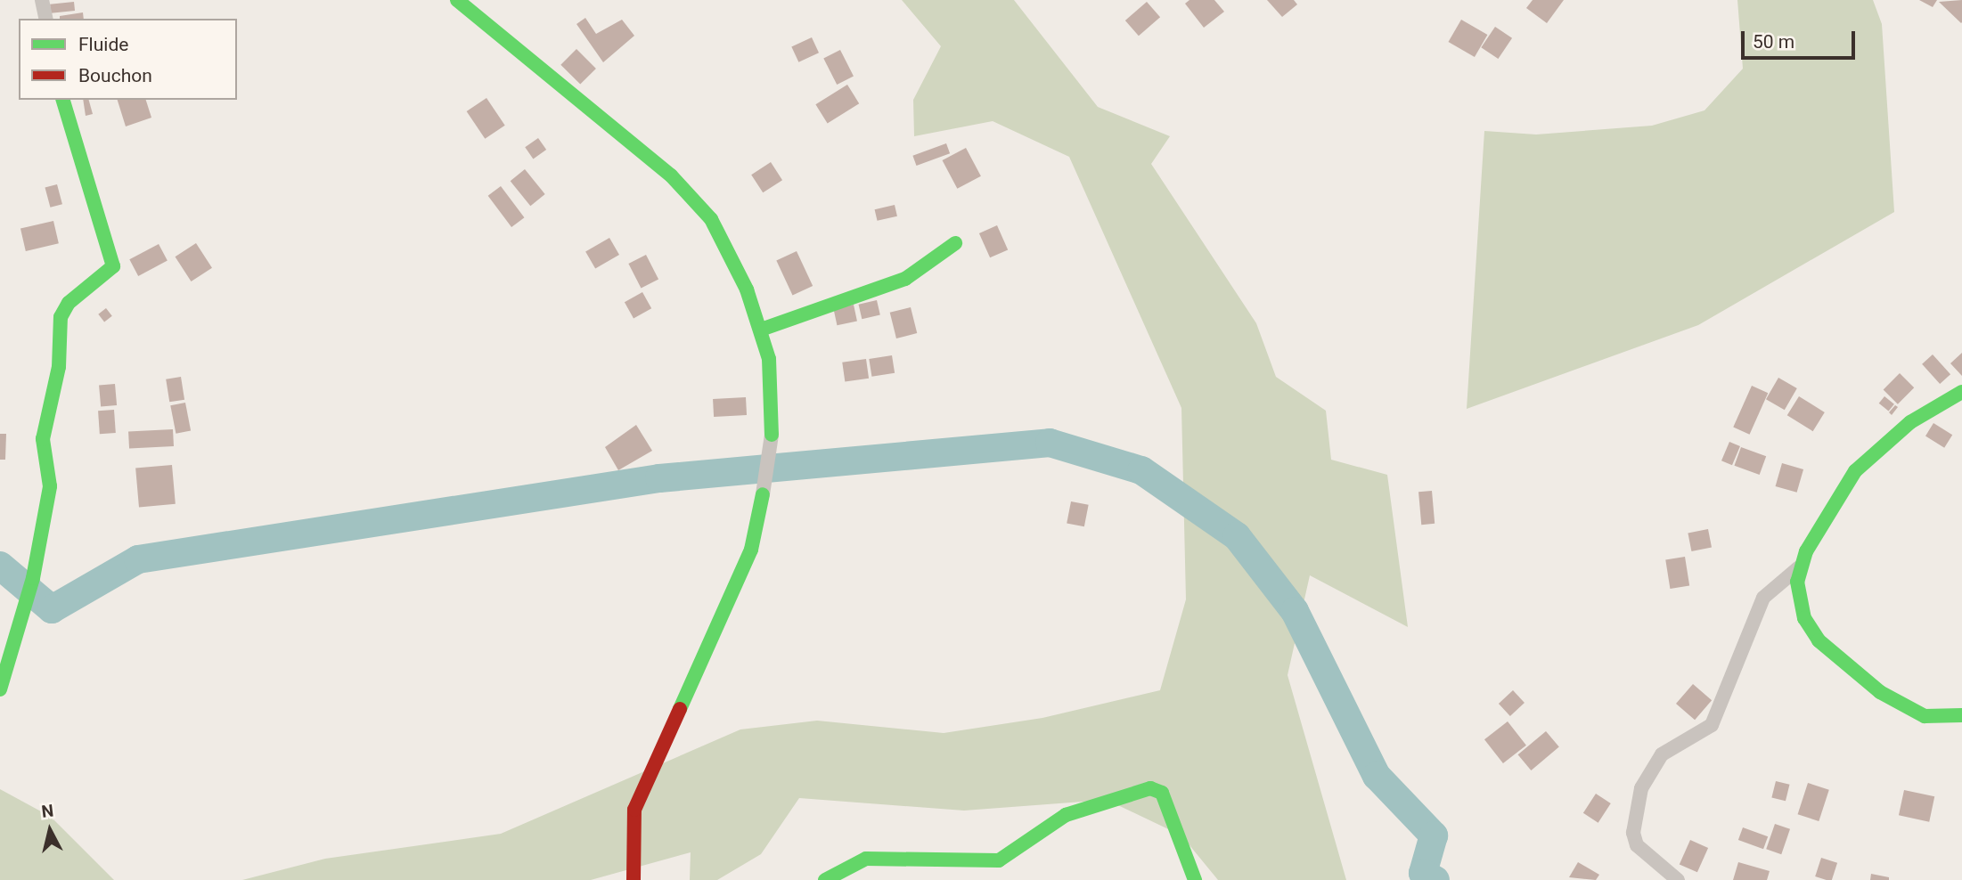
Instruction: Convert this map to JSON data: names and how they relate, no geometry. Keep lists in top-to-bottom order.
{
  "legend": ["Fluide", "Bouchon"],
  "scale_bar": "50 m",
  "north": "top"
}
